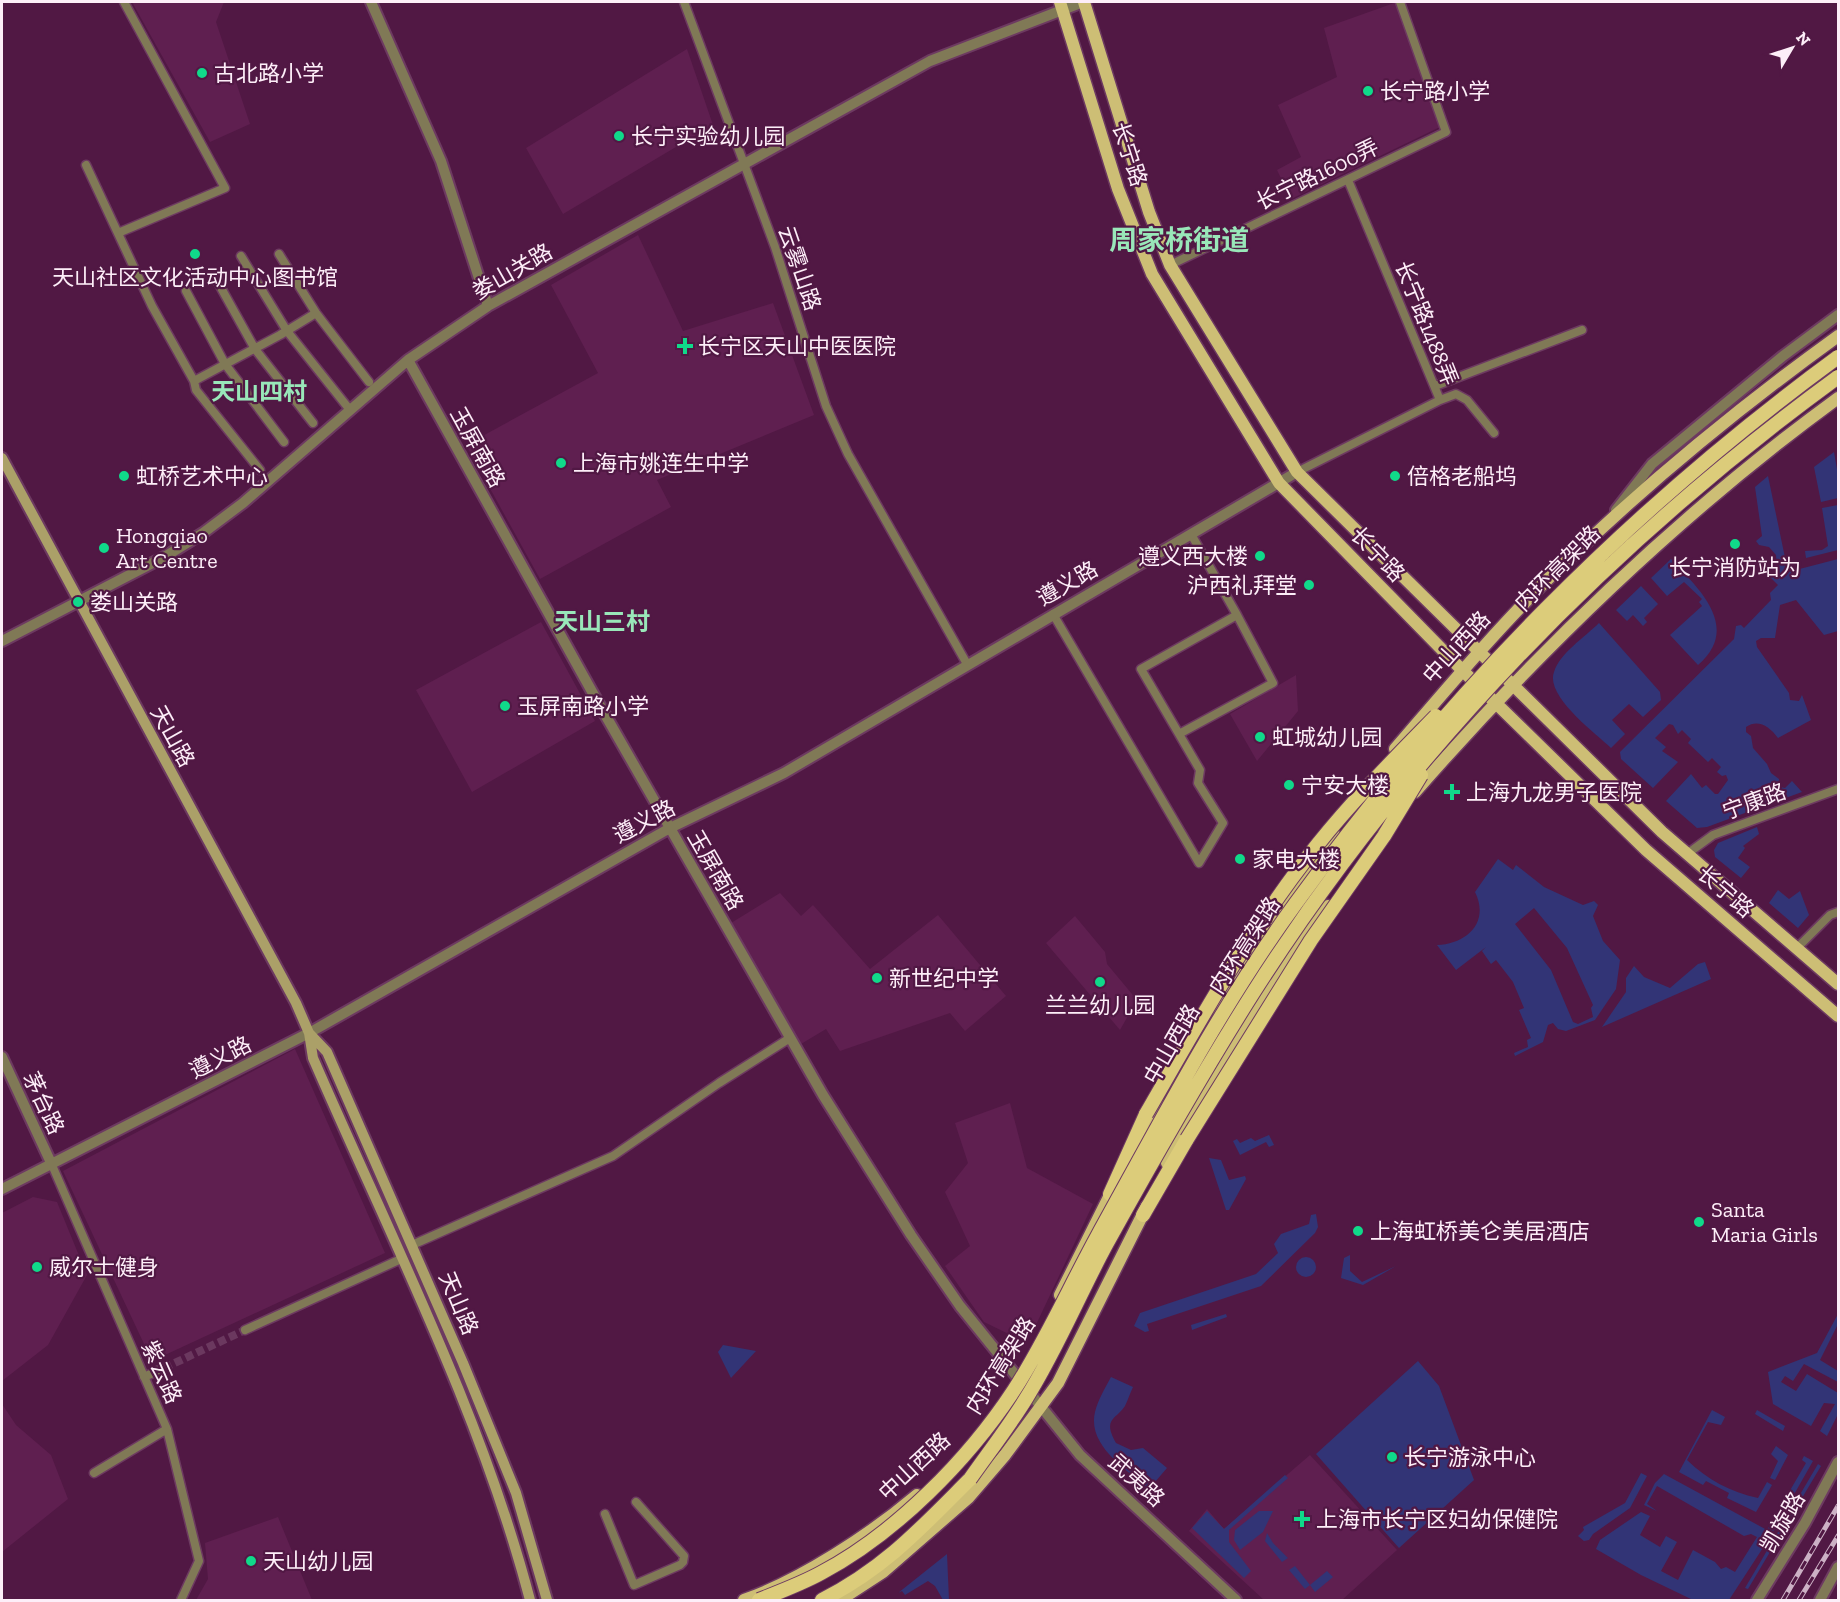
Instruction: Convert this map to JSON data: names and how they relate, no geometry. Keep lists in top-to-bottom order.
{
  "streets": {
    "highway": ["内环高架路"],
    "main road": ["长宁路", "中山西路", "天山路"],
    "street": [
      "长宁路1600弄",
      "云雾山路",
      "娄山关路",
      "长宁路1488弄",
      "玉屏南路",
      "遵义路",
      "宁康路",
      "茅台路",
      "紫云路",
      "武夷路",
      "凯旋路"
    ]
  },
  "crossings": [
    ["长宁路", "长宁路1600弄"],
    ["长宁路", "娄山关路"],
    ["长宁路", "长宁路1488弄"],
    ["长宁路", "遵义路"],
    ["长宁路", "中山西路"],
    ["长宁路", "宁康路"],
    ["长宁路1600弄", "长宁路1488弄"],
    ["云雾山路", "娄山关路"],
    ["云雾山路", "遵义路"],
    ["娄山关路", "玉屏南路"],
    ["娄山关路", "天山路"],
    ["长宁路1488弄", "遵义路"],
    ["玉屏南路", "遵义路"],
    ["玉屏南路", "中山西路"],
    ["玉屏南路", "武夷路"],
    ["遵义路", "天山路"],
    ["遵义路", "茅台路"],
    ["遵义路", "紫云路"],
    ["中山西路", "武夷路"],
    ["茅台路", "紫云路"]
  ],
  "districts": ["周家桥街道", "天山四村", "天山三村"],
  "places": {
    "other": [
      "古北路小学",
      "长宁路小学",
      "长宁实验幼儿园",
      "天山社区文化活动中心图书馆",
      "上海市姚连生中学",
      "虹桥艺术中心",
      "倍格老船坞",
      "长宁消防站为",
      "Hongqiao Art Centre",
      "遵义西大楼",
      "沪西礼拜堂",
      "娄山关路",
      "玉屏南路小学",
      "虹城幼儿园",
      "宁安大楼",
      "家电大楼",
      "新世纪中学",
      "兰兰幼儿园",
      "Santa Maria Girls",
      "上海虹桥美仑美居酒店",
      "威尔士健身",
      "长宁游泳中心",
      "天山幼儿园"
    ],
    "health": ["长宁区天山中医医院", "上海九龙男子医院", "上海市长宁区妇幼保健院"]
  },
  "north": "top right"
}
